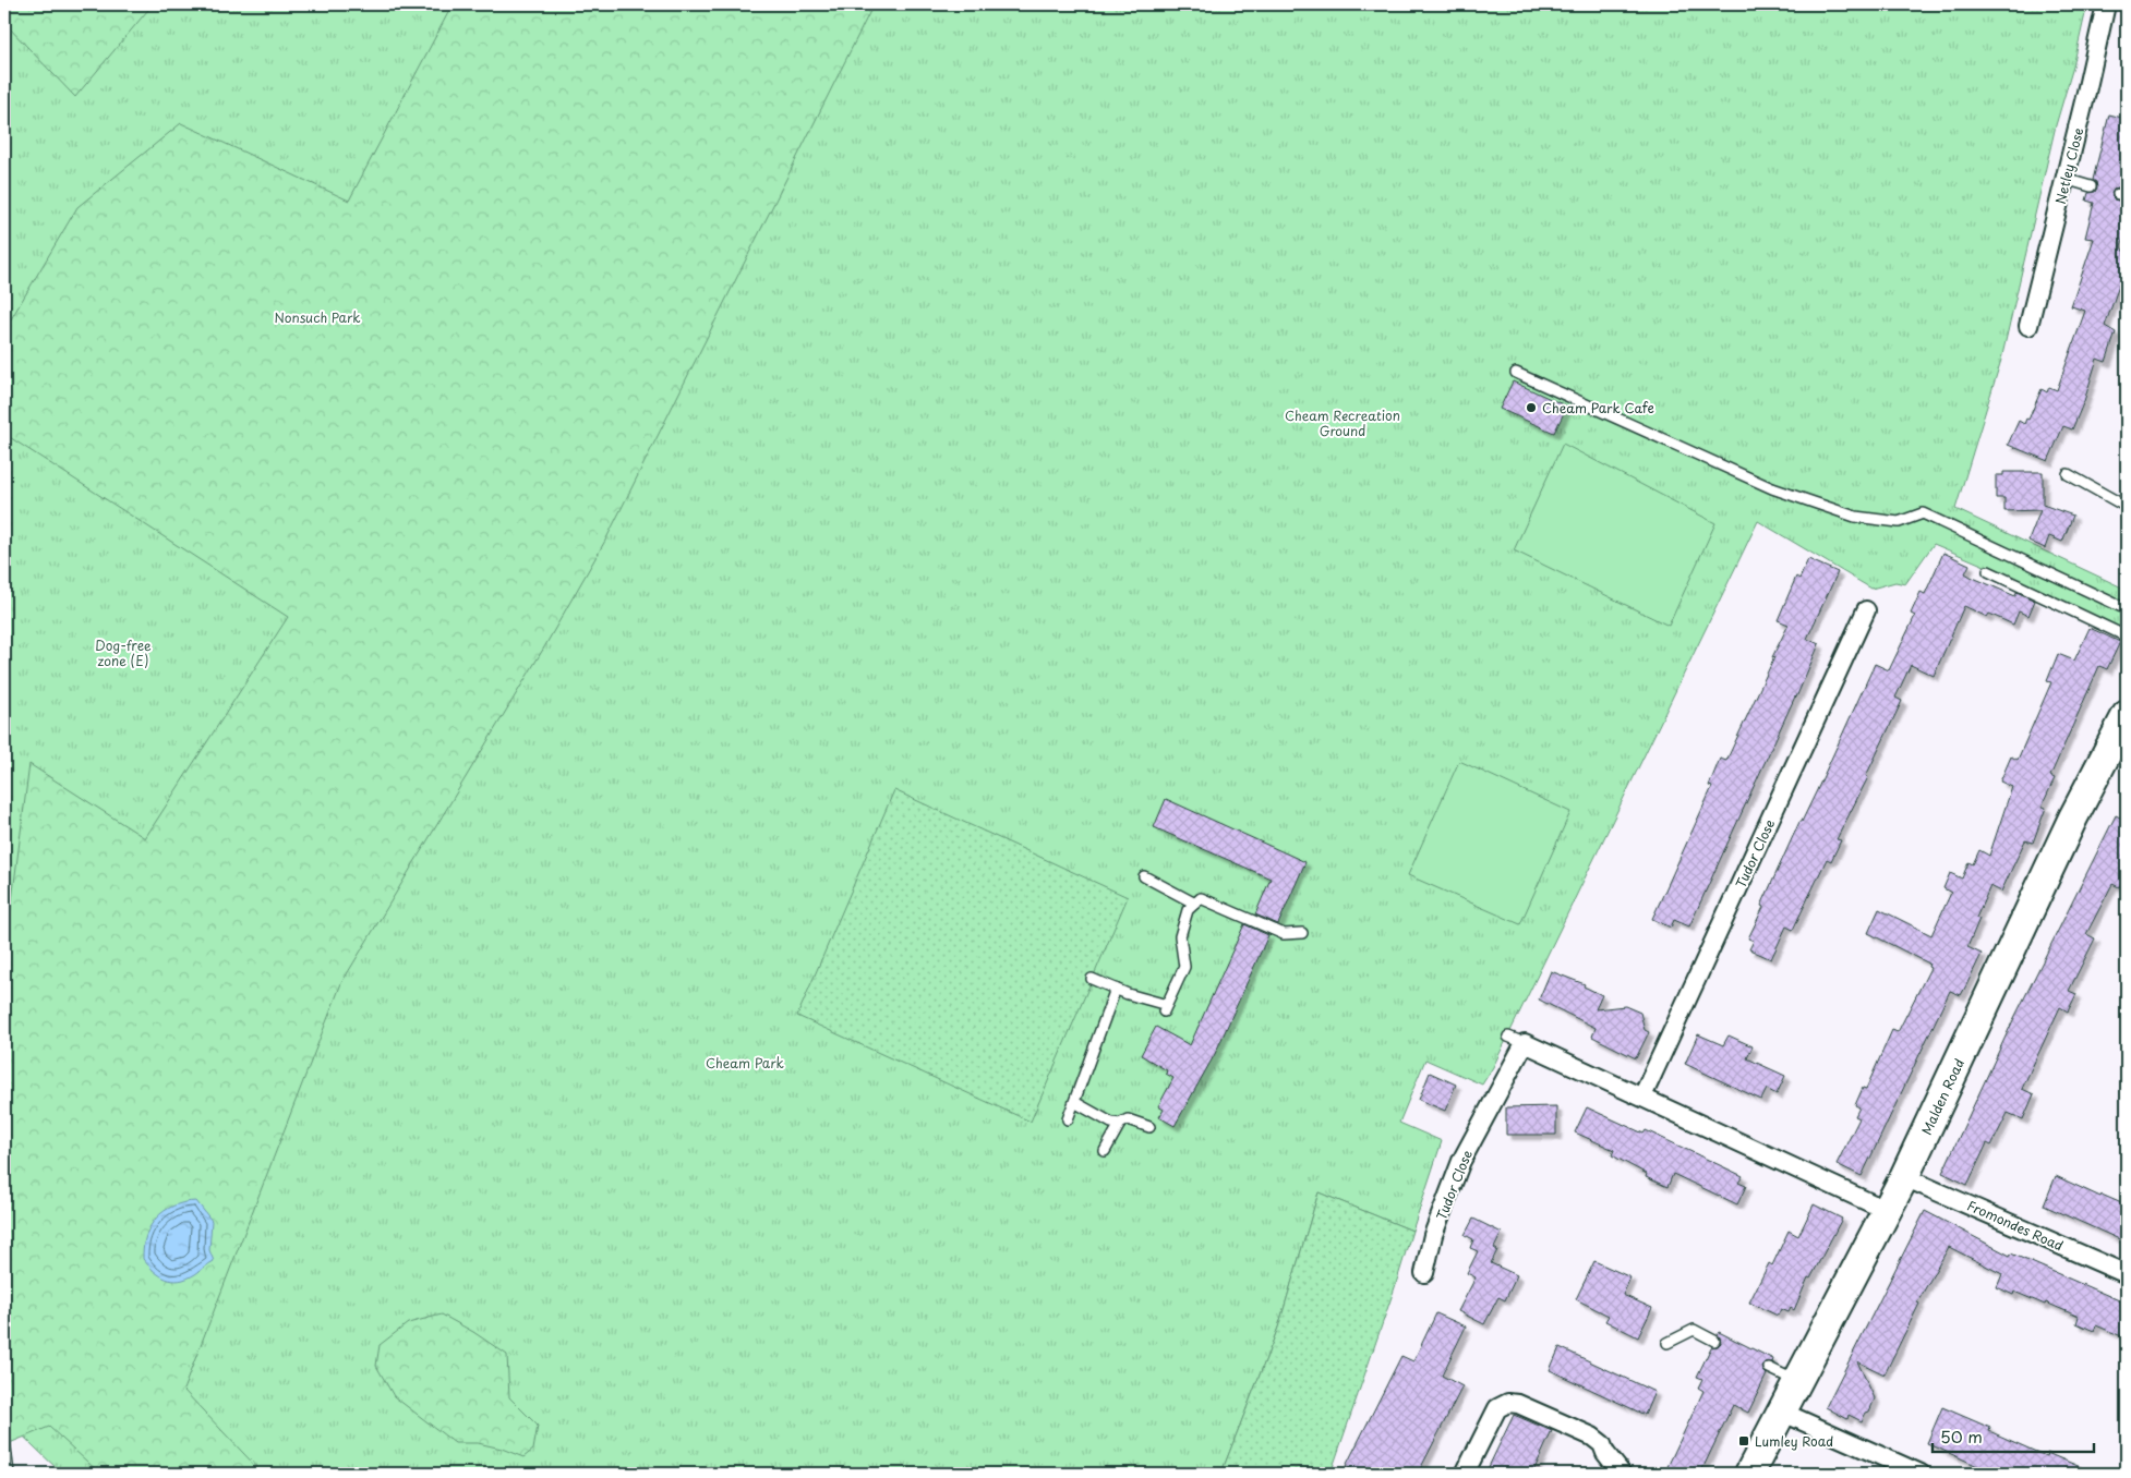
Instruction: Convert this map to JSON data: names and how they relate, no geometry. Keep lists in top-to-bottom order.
{
  "streets": {
    "main road": ["Malden Road"],
    "street": ["Netley Close", "Tudor Close", "Fromondes Road"]
  },
  "crossings": [
    ["Tudor Close", "Malden Road"],
    ["Malden Road", "Fromondes Road"]
  ],
  "parks": [
    "Nonsuch Park",
    "Cheam Recreation Ground",
    "Dog-free zone (E)",
    "Cheam Park"
  ],
  "places": {
    "other": ["Cheam Park Cafe"],
    "transit": ["Lumley Road"]
  },
  "scale_bar": "50 m"
}
